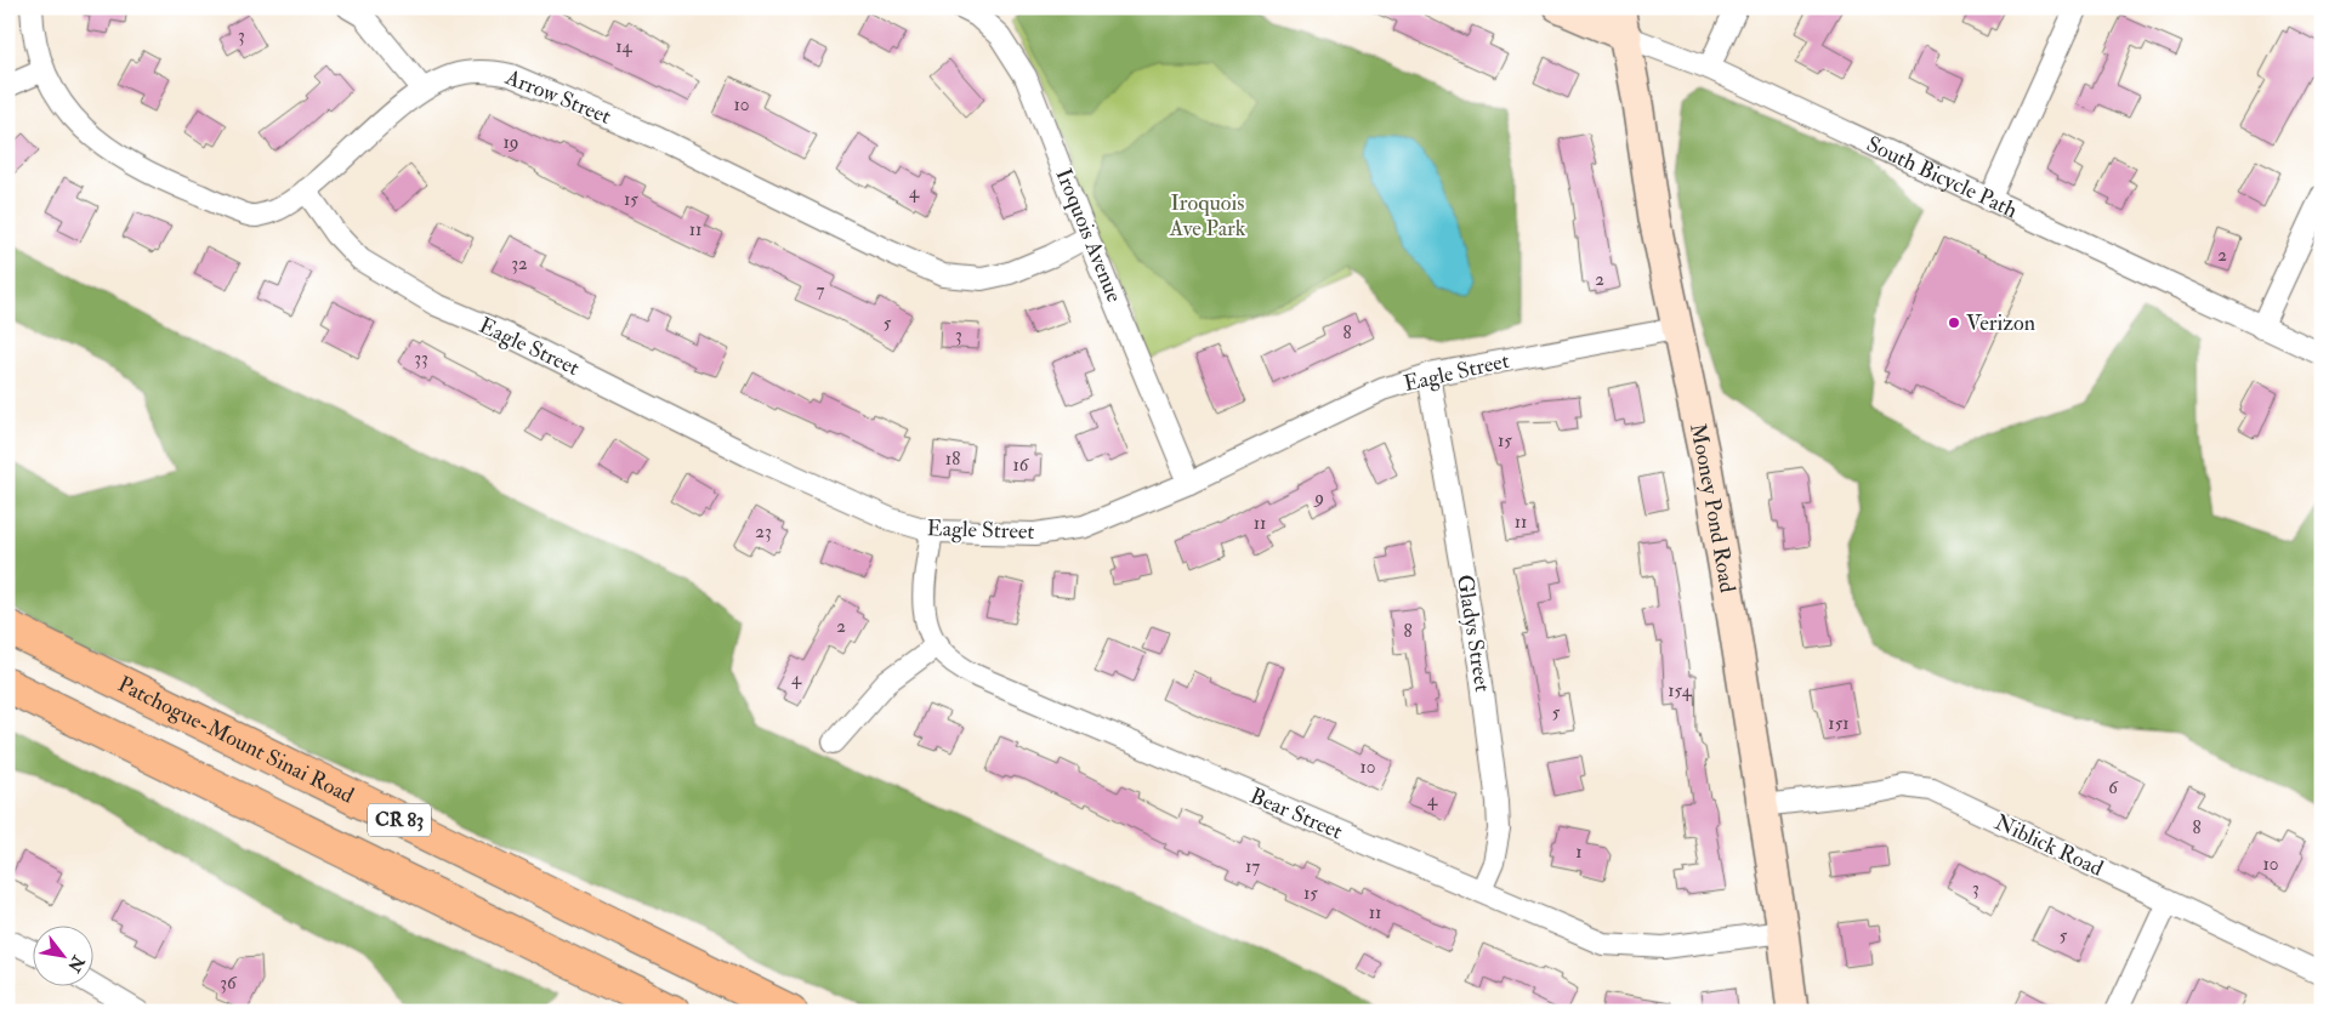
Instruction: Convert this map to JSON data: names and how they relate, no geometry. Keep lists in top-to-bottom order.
{
  "streets": {
    "highway": ["Patchogue-Mount Sinai Road", "CR 83"],
    "street": [
      "Arrow Street",
      "South Bicycle Path",
      "Iroquois Avenue",
      "Eagle Street",
      "Mooney Pond Road",
      "Gladys Street",
      "Bear Street",
      "Niblick Road"
    ]
  },
  "crossings": [
    ["Arrow Street", "Iroquois Avenue"],
    ["Arrow Street", "Eagle Street"],
    ["South Bicycle Path", "Mooney Pond Road"],
    ["Iroquois Avenue", "Eagle Street"],
    ["Eagle Street", "Mooney Pond Road"],
    ["Eagle Street", "Gladys Street"],
    ["Eagle Street", "Bear Street"],
    ["Mooney Pond Road", "Bear Street"],
    ["Mooney Pond Road", "Niblick Road"],
    ["Gladys Street", "Bear Street"]
  ],
  "parks": ["Iroquois Ave Park"],
  "places": ["Verizon"],
  "house_numbers": [
    "3",
    "14",
    "10",
    "19",
    "4",
    "15",
    "11",
    "2",
    "32",
    "2",
    "7",
    "5",
    "8",
    "3",
    "33",
    "15",
    "18",
    "16",
    "9",
    "11",
    "11",
    "23",
    "2",
    "8",
    "4",
    "154",
    "5",
    "151",
    "10",
    "6",
    "4",
    "8",
    "1",
    "10",
    "17",
    "3",
    "15",
    "11",
    "5",
    "36"
  ],
  "north": "bottom right"
}
